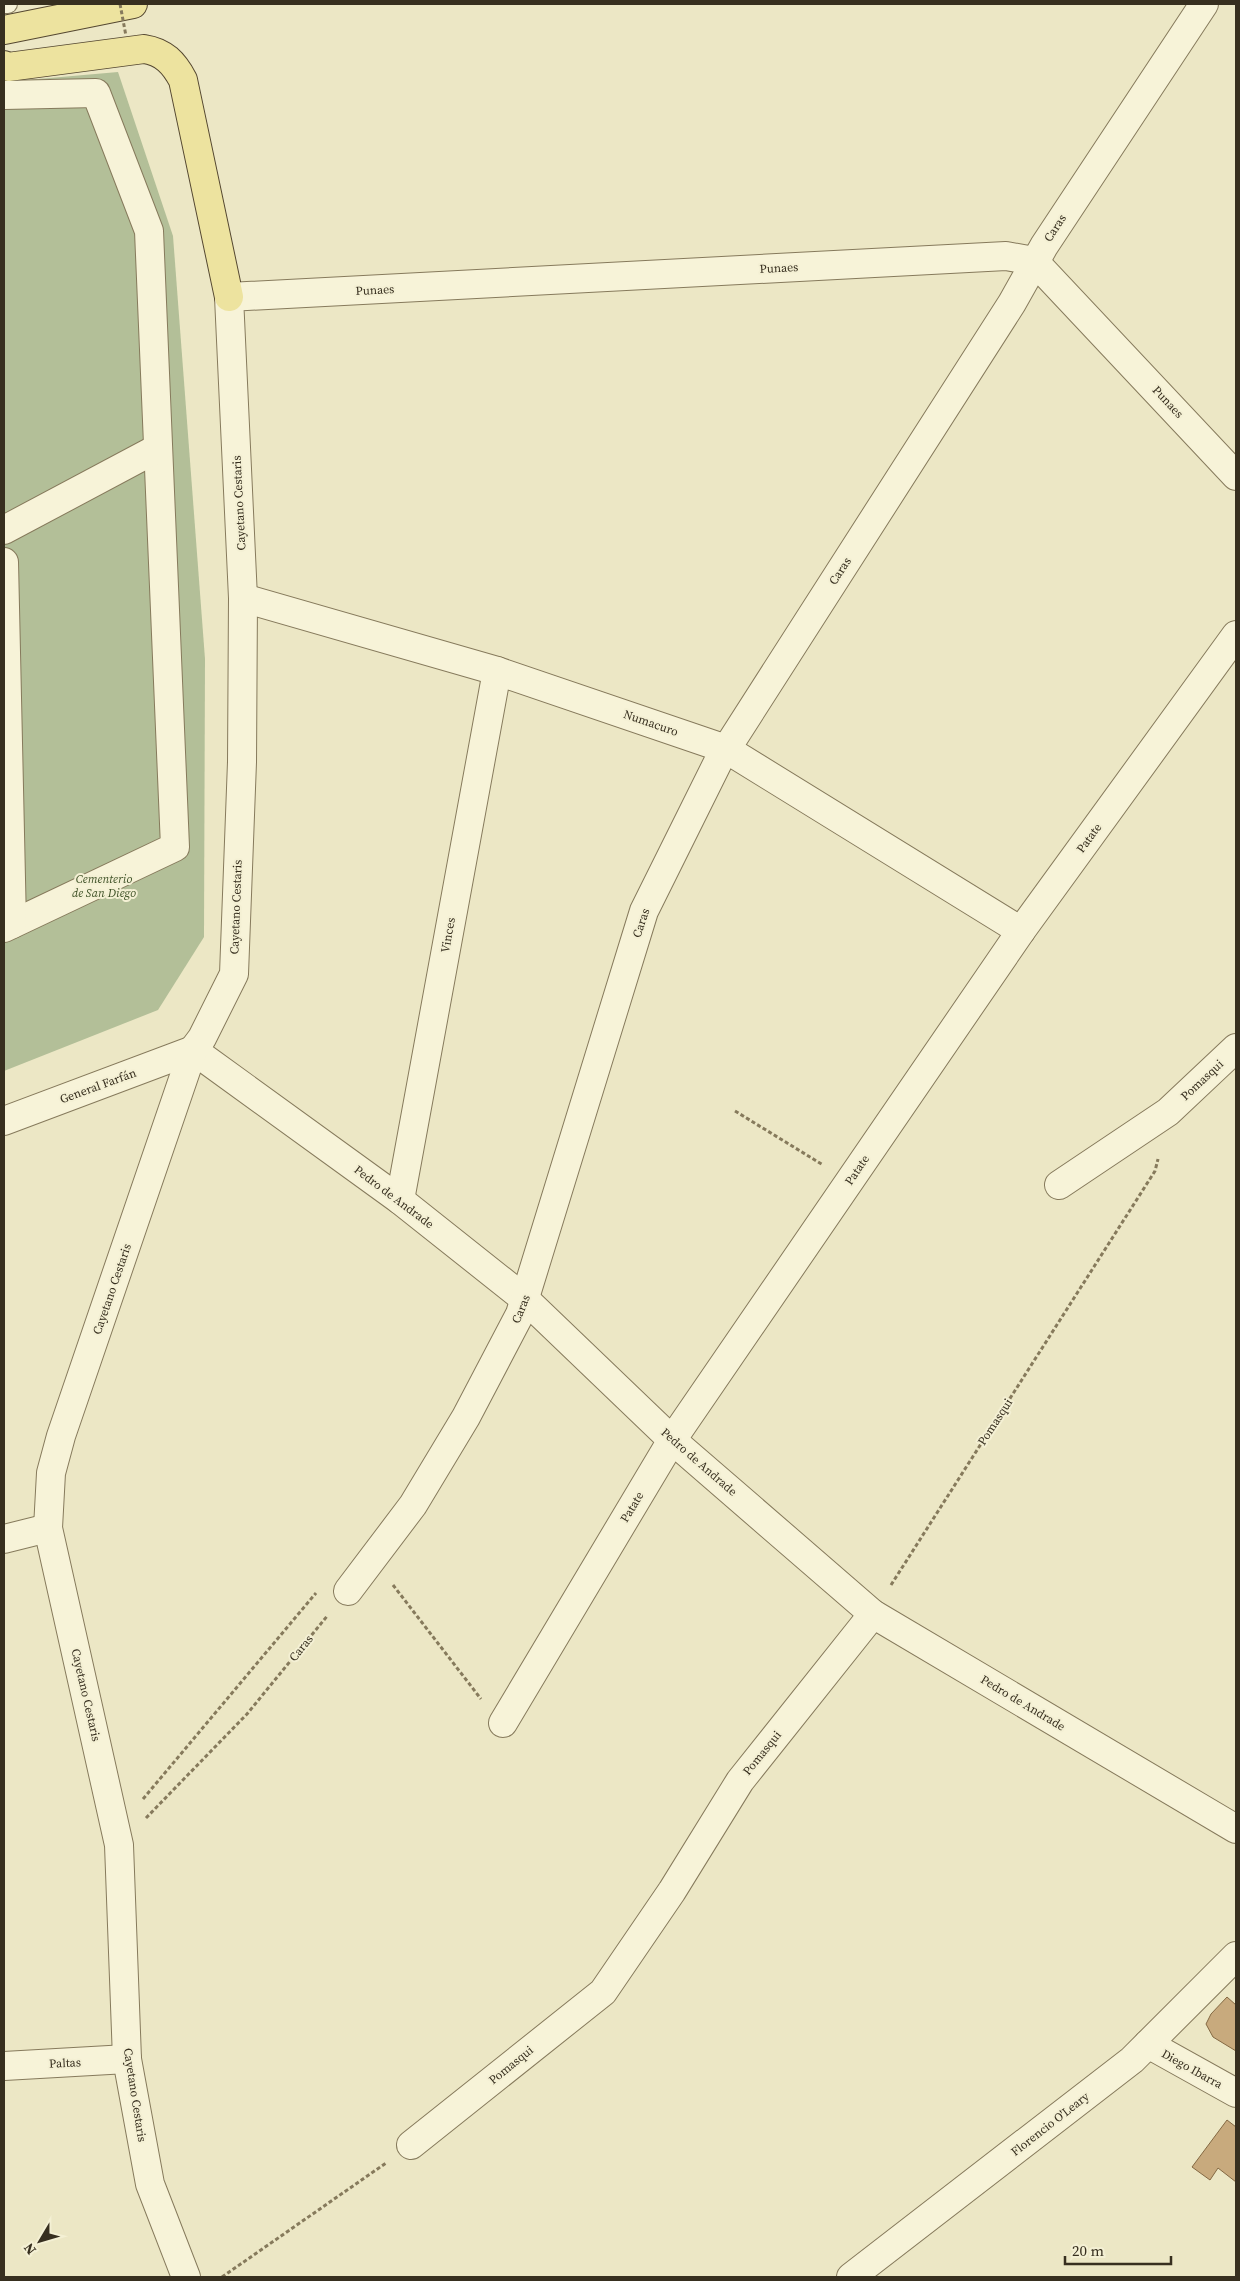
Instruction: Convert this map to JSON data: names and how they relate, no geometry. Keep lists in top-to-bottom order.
{
  "streets": {
    "street": [
      "Caras",
      "Punaes",
      "Cayetano Cestaris",
      "Numacuro",
      "Patate",
      "Vinces",
      "Pomasqui",
      "General Farfán",
      "Pedro de Andrade",
      "Paltas",
      "Diego Ibarra",
      "Florencio O'Leary"
    ]
  },
  "crossings": [
    ["Caras", "Punaes"],
    ["Caras", "Cayetano Cestaris"],
    ["Caras", "Numacuro"],
    ["Caras", "Pedro de Andrade"],
    ["Punaes", "Cayetano Cestaris"],
    ["Cayetano Cestaris", "Numacuro"],
    ["Cayetano Cestaris", "General Farfán"],
    ["Cayetano Cestaris", "Pedro de Andrade"],
    ["Cayetano Cestaris", "Paltas"],
    ["Numacuro", "Patate"],
    ["Numacuro", "Vinces"],
    ["Patate", "Pedro de Andrade"],
    ["Vinces", "Pedro de Andrade"],
    ["Pomasqui", "Pedro de Andrade"],
    ["General Farfán", "Pedro de Andrade"],
    ["Diego Ibarra", "Florencio O'Leary"]
  ],
  "parks": ["Cementerio de San Diego"],
  "scale_bar": "20 m",
  "north": "bottom left"
}
